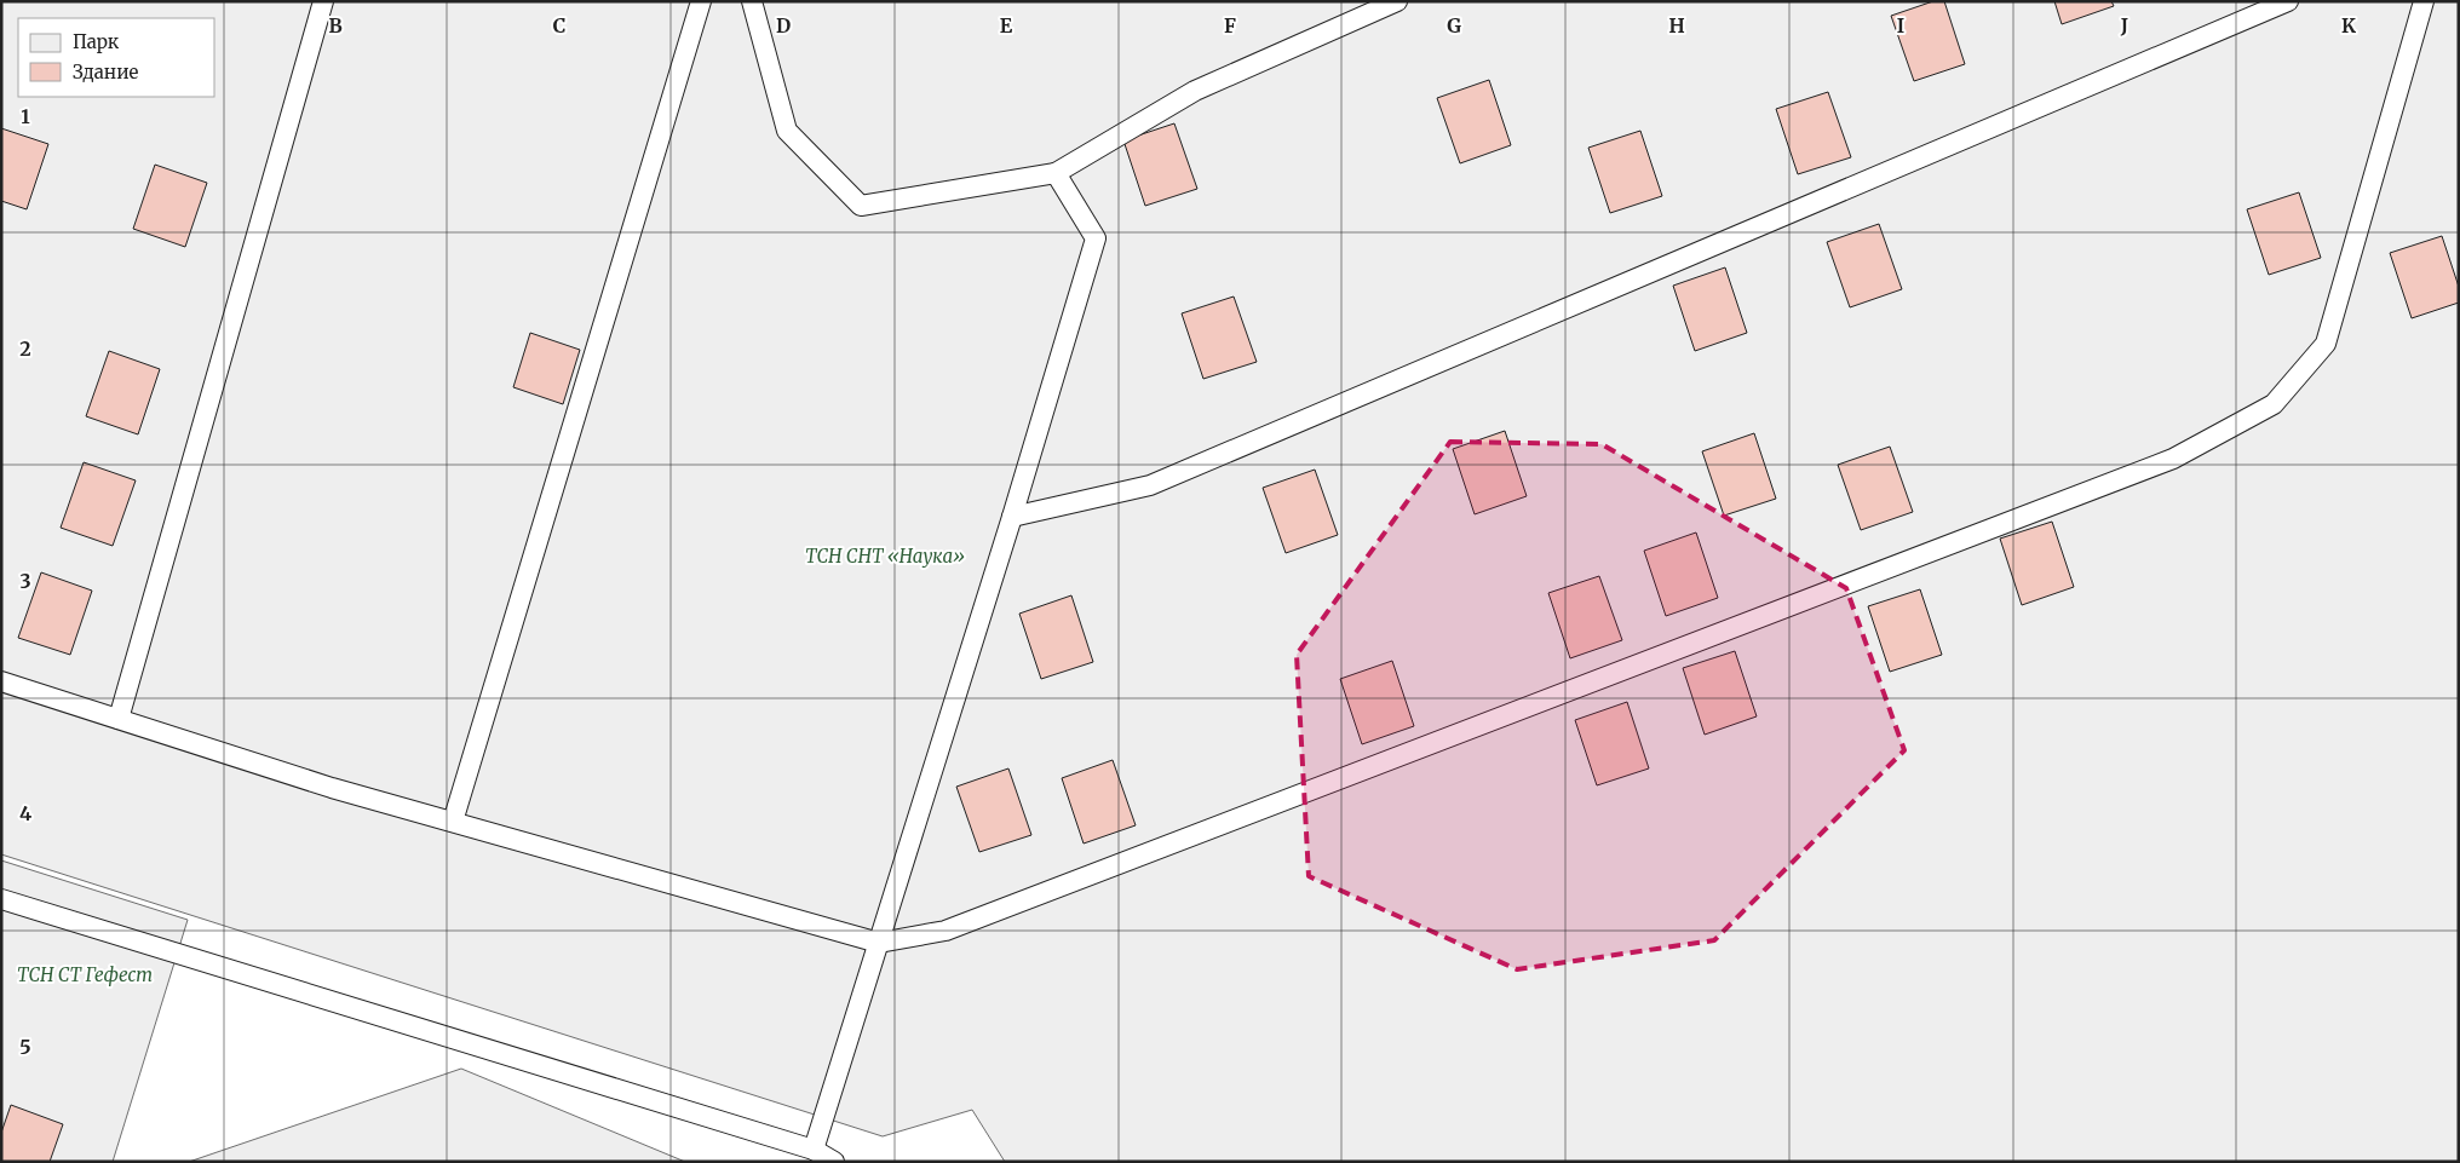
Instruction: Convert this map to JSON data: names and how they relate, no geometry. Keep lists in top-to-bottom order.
{
  "parks": ["ТСН СНТ «Наука»", "ТСН СТ Гефест"],
  "legend": ["Парк", "Здание"],
  "grid": {
    "columns": [
      "B",
      "C",
      "D",
      "E",
      "F",
      "G",
      "H",
      "I",
      "J",
      "K"
    ],
    "rows": [
      "1",
      "2",
      "3",
      "4",
      "5"
    ]
  }
}
